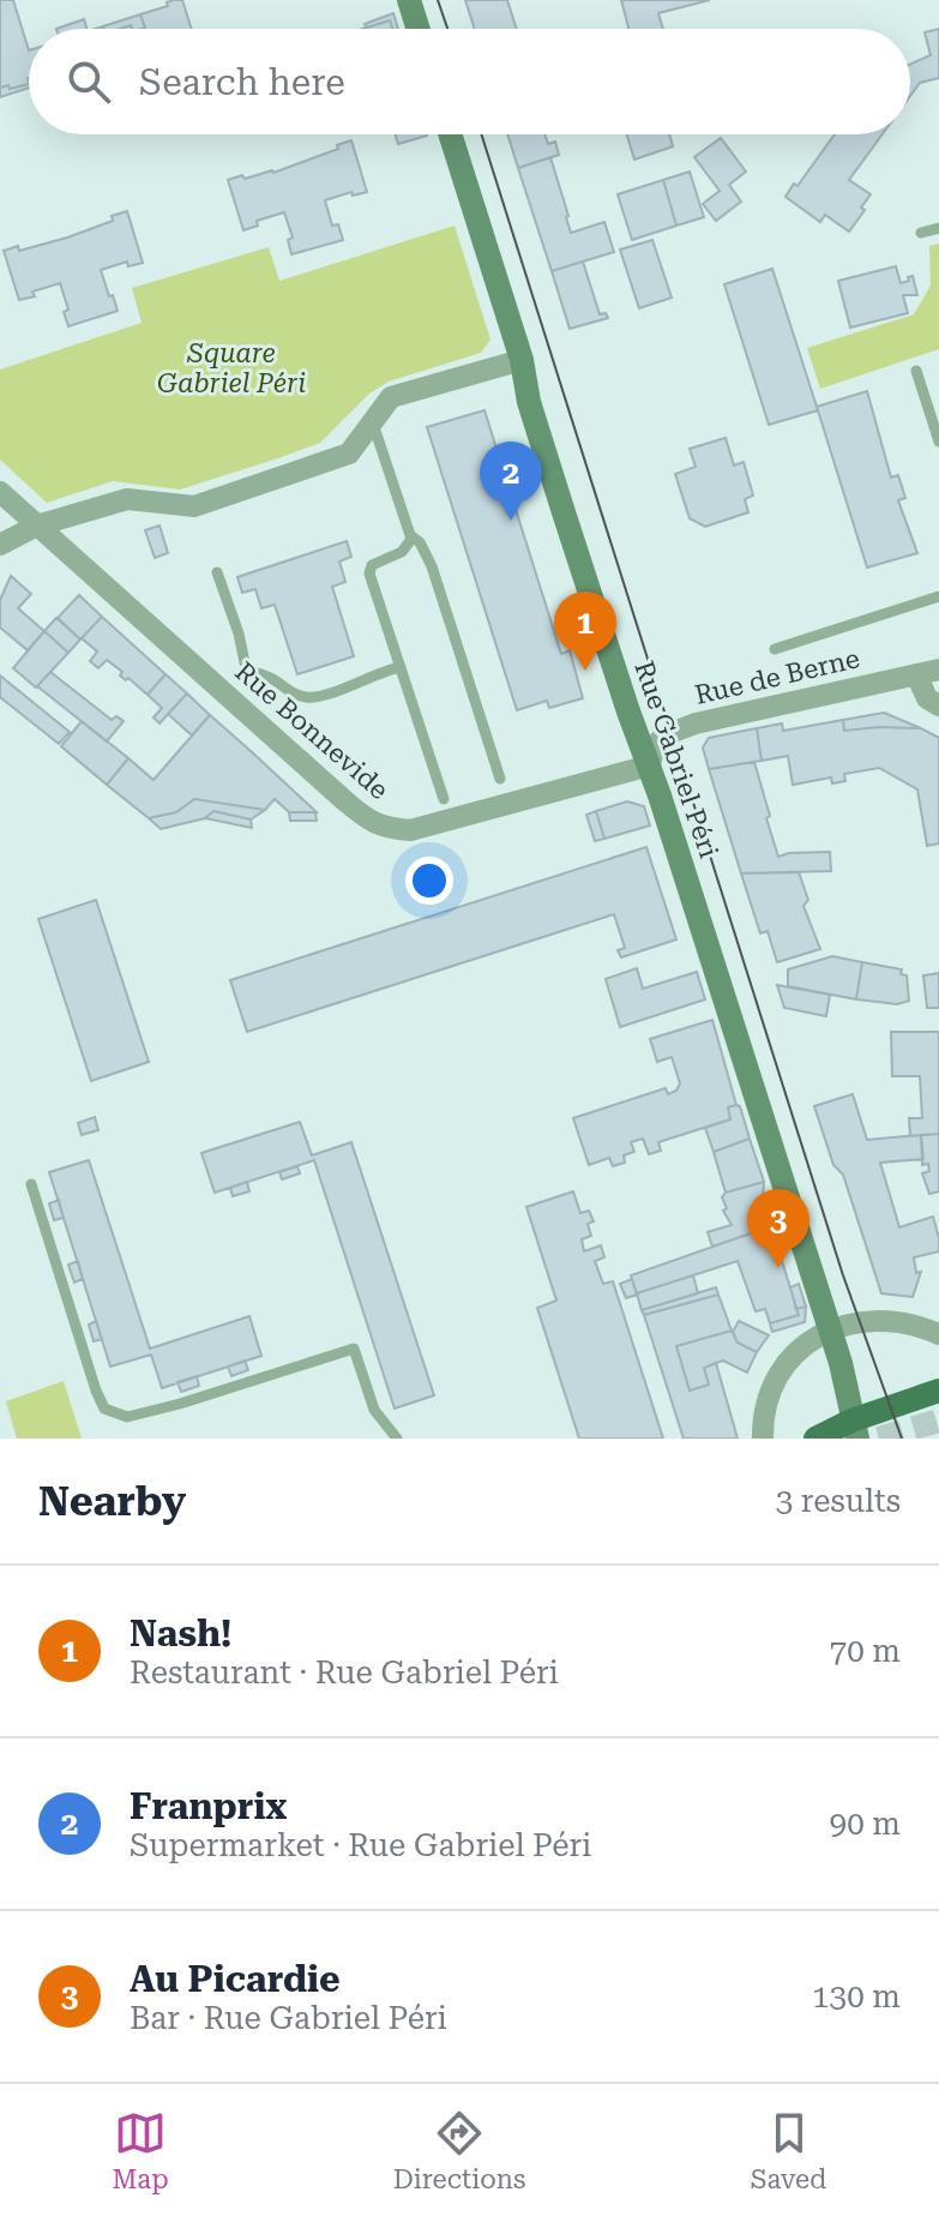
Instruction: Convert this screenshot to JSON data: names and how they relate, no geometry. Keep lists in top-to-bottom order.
{
  "streets": {
    "street": ["Rue de Berne", "Rue Bonnevide", "Rue Gabriel Péri"]
  },
  "crossings": [
    ["Rue de Berne", "Rue Bonnevide"],
    ["Rue de Berne", "Rue Gabriel Péri"],
    ["Rue Bonnevide", "Rue Gabriel Péri"]
  ],
  "parks": ["Square Gabriel Péri"],
  "page": {
    "search": "Search here",
    "pins": ["2", "1", "3"],
    "heading": ["Nearby", "3 results"],
    "list": [
      {
        "mark": "1",
        "name": "Nash!",
        "note": "Restaurant · Rue Gabriel Péri",
        "value": "70 m"
      },
      {
        "mark": "2",
        "name": "Franprix",
        "note": "Supermarket · Rue Gabriel Péri",
        "value": "90 m"
      },
      {
        "mark": "3",
        "name": "Au Picardie",
        "note": "Bar · Rue Gabriel Péri",
        "value": "130 m"
      }
    ],
    "nav": ["Map", "Directions", "Saved"]
  }
}
